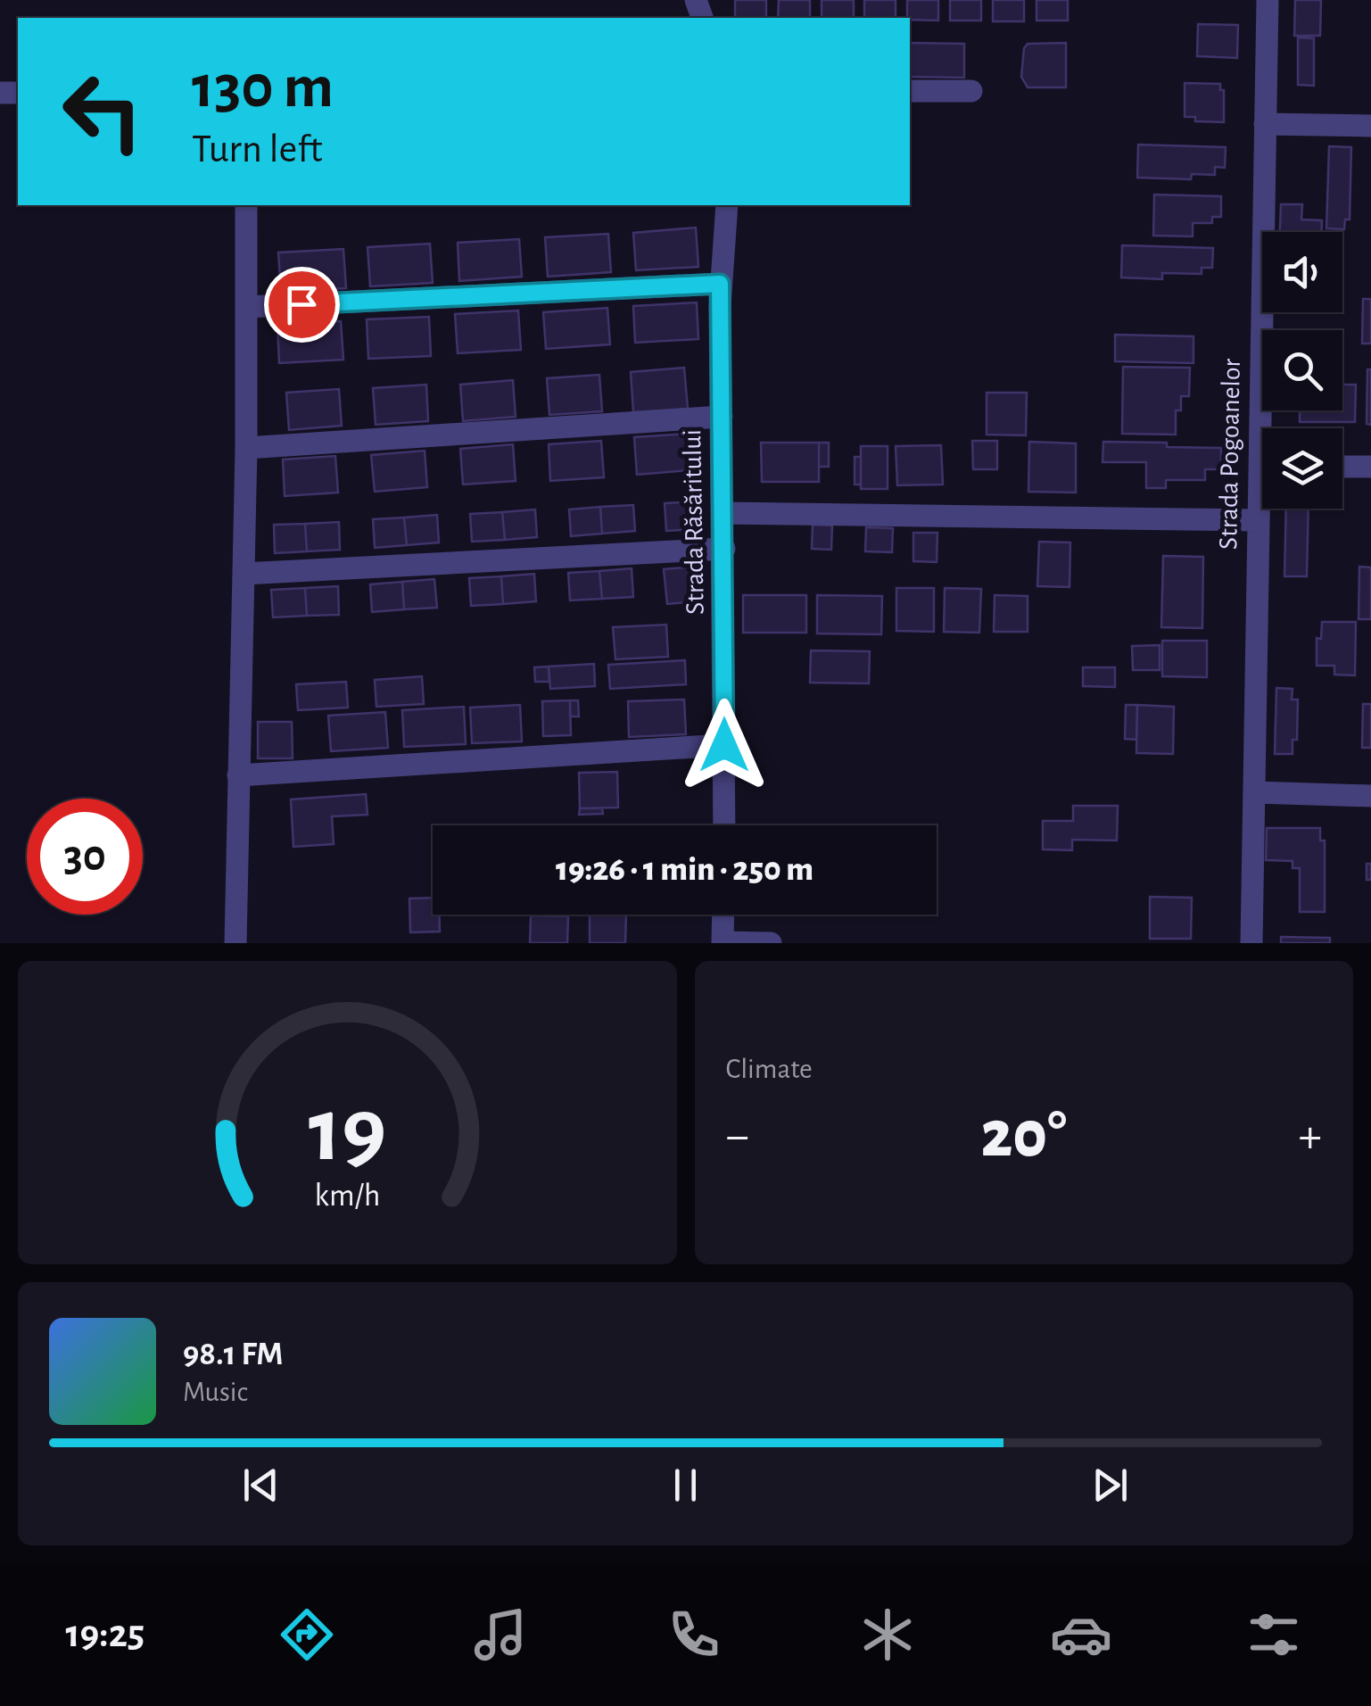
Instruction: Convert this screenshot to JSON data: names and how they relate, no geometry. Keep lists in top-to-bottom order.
{
  "streets": {
    "street": ["Strada Pogoanelor", "Strada Răsăritului"]
  },
  "page": {
    "turn": ["130 m", "Turn left"],
    "limit": "30",
    "trip": "19:26 · 1 min · 250 m",
    "tile": "Climate",
    "heat": ["−", "20°", "+"],
    "song": ["98.1 FM", "Music"],
    "tabs": "19:25",
    "gauge": ["19", "km/h"]
  }
}
